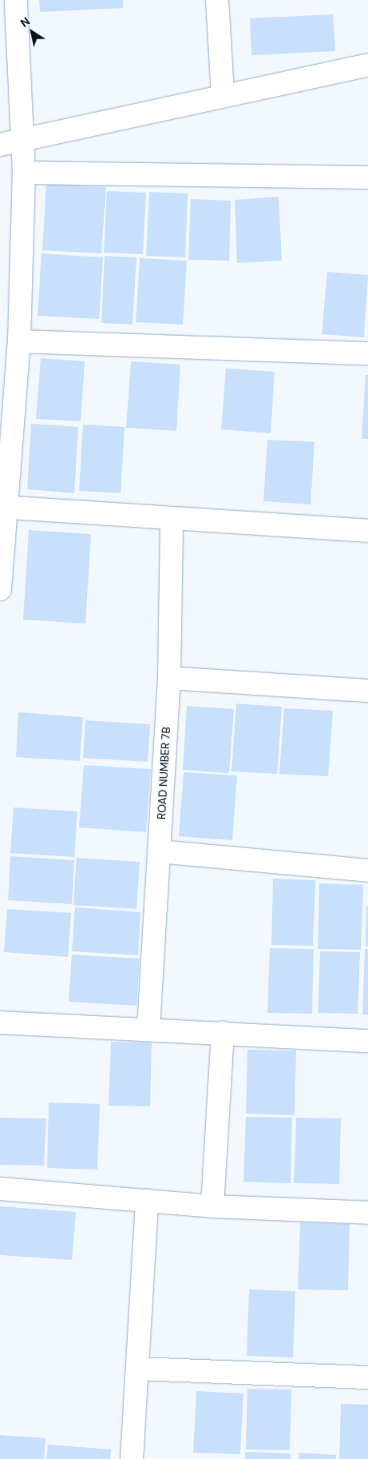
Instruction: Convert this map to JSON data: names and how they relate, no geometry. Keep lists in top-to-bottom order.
{
  "streets": {
    "street": ["ROAD NUMBER 7B"]
  },
  "north": "top left"
}
